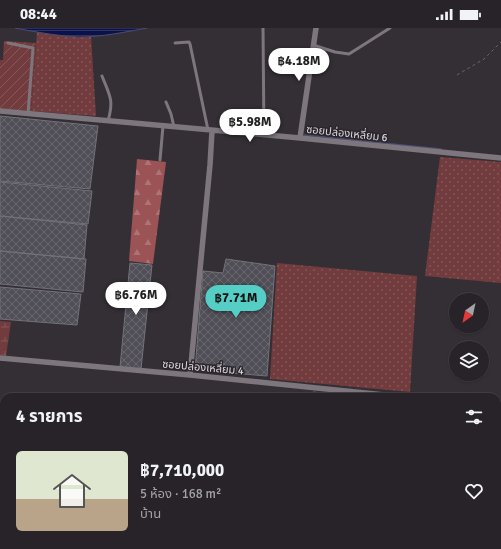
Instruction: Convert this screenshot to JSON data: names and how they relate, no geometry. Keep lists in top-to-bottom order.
{
  "streets": {
    "street": ["ซอยปล่องเหลี่ยม 6", "ซอยปล่องเหลี่ยม 4"]
  },
  "north": "bottom left",
  "page": {
    "status": "08:44",
    "price": [
      "฿4.18M",
      "฿5.98M",
      "฿6.76M",
      "฿7.71M"
    ],
    "heading": "4 รายการ",
    "list": [
      {
        "name": "฿7,710,000",
        "note": "5 ห้อง · 168 m² · บ้าน"
      }
    ]
  }
}
